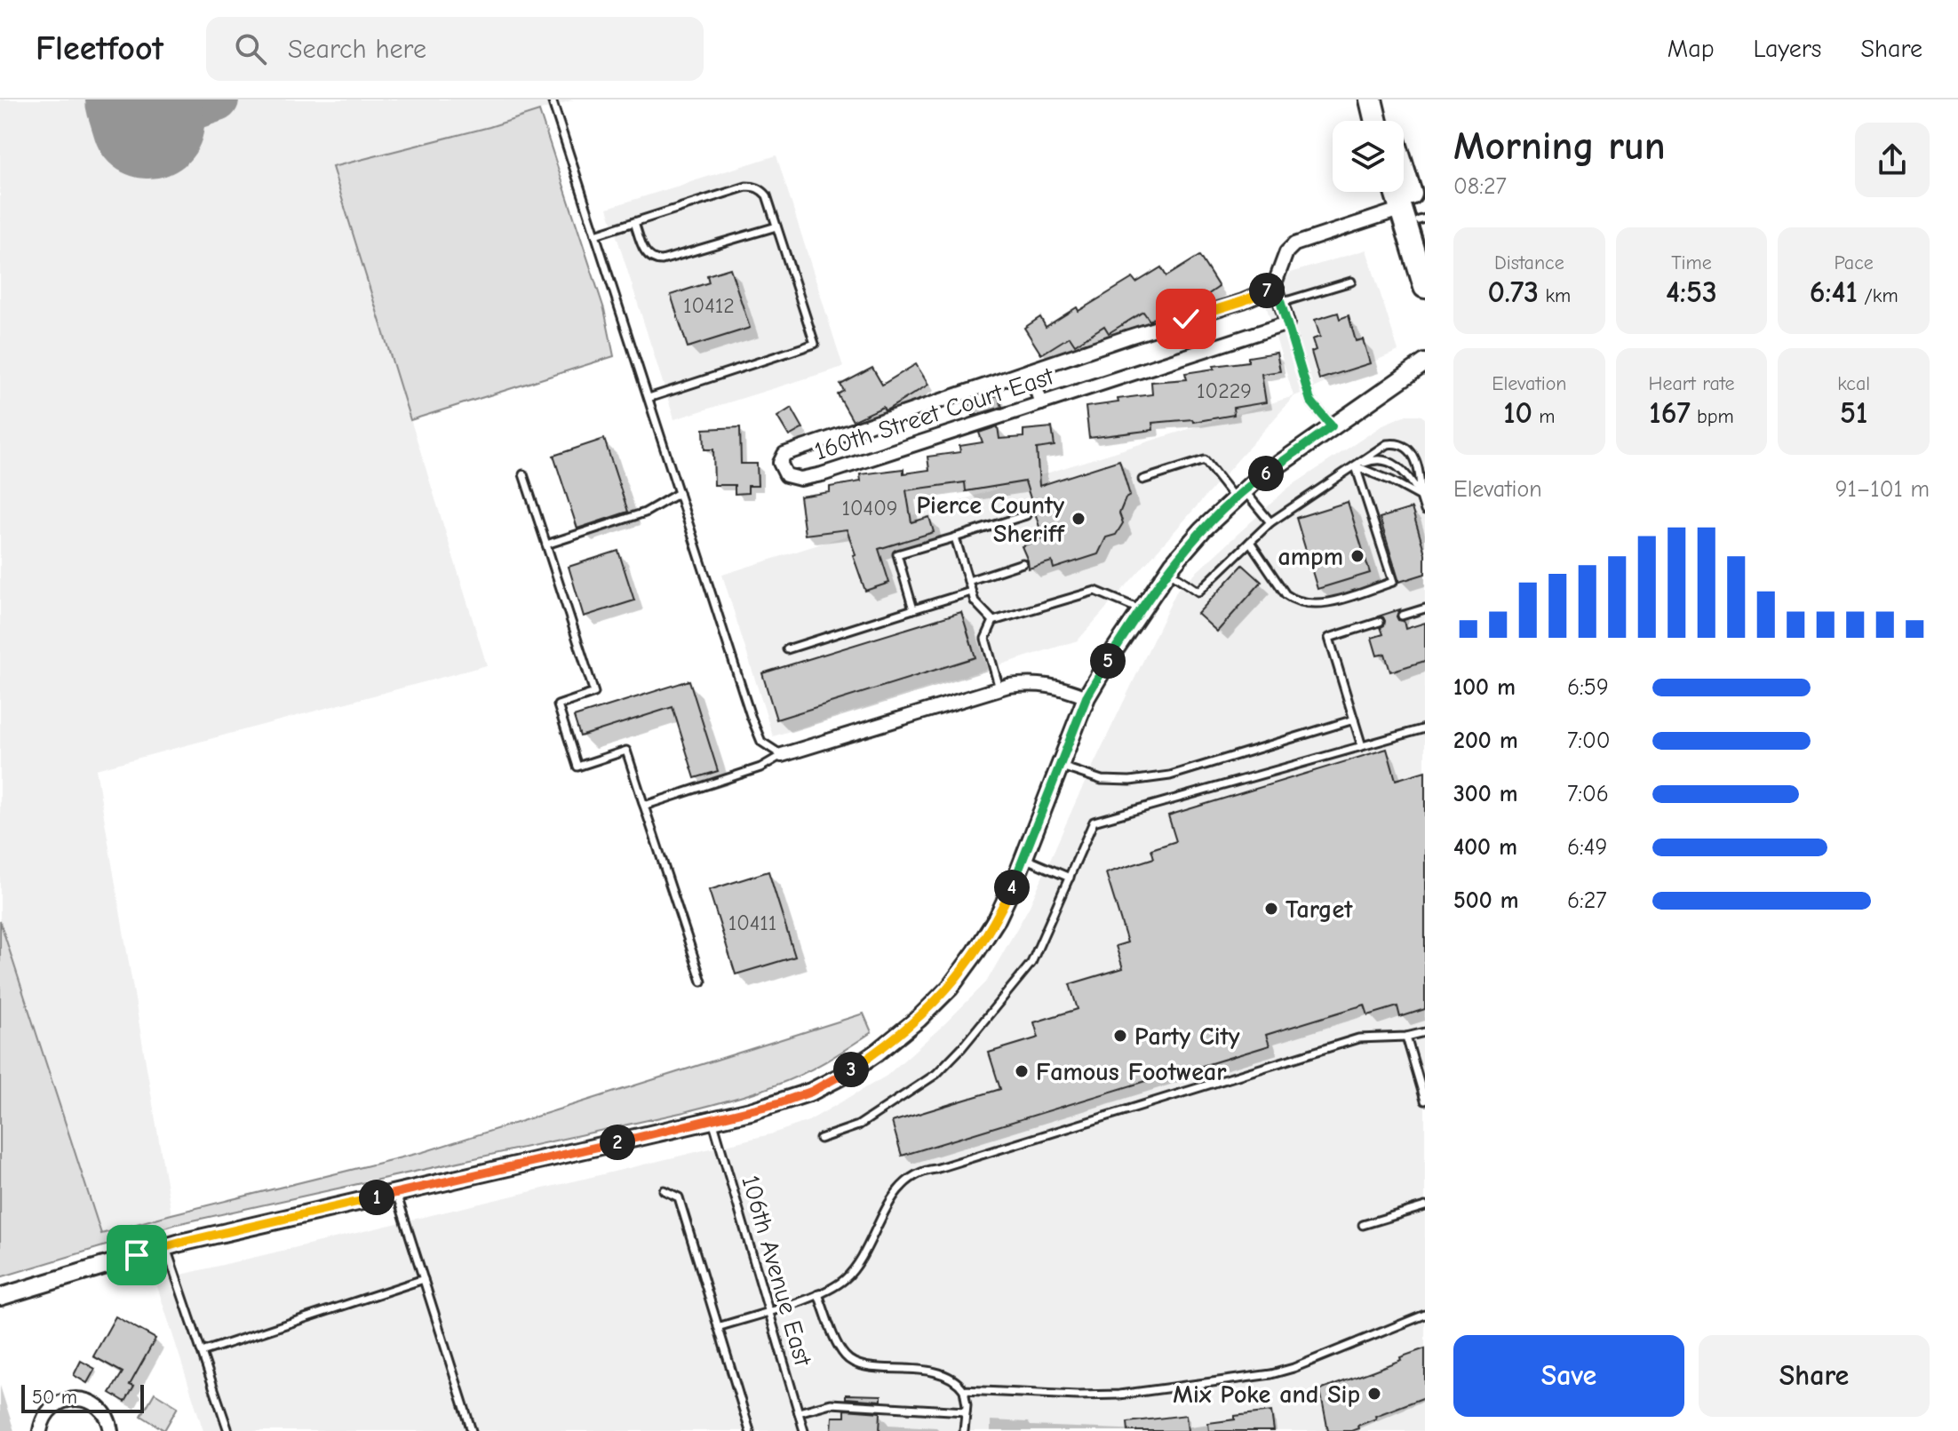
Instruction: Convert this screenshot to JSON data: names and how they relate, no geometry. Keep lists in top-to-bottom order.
{
  "streets": {
    "street": ["160th Street Court East"],
    "lane": ["106th Avenue East"]
  },
  "places": [
    "Pierce County Sheriff",
    "ampm",
    "Target",
    "Party City",
    "Famous Footwear",
    "Mix Poke and Sip"
  ],
  "house_numbers": [
    "10412",
    "10229",
    "10409",
    "10411"
  ],
  "scale_bar": "50 m",
  "page": {
    "header": "Fleetfoot",
    "search": "Search here",
    "nav": ["Map", "Layers", "Share"],
    "heading": ["Morning run", "08:27"],
    "stats": [
      ["Distance", "0.73 km"],
      ["Time", "4:53"],
      ["Pace", "6:41 /km"],
      ["Elevation", "10 m"],
      ["Heart rate", "167 bpm"],
      ["kcal", "51"]
    ],
    "pins": [
      "7",
      "6",
      "5",
      "4",
      "3",
      "2",
      "1"
    ],
    "chart": ["Elevation", "91–101 m"],
    "list": [
      {
        "name": "100 m",
        "note": "6:59"
      },
      {
        "name": "200 m",
        "note": "7:00"
      },
      {
        "name": "300 m",
        "note": "7:06"
      },
      {
        "name": "400 m",
        "note": "6:49"
      },
      {
        "name": "500 m",
        "note": "6:27"
      }
    ],
    "buttons": ["Save", "Share"],
    "scale": "50 m"
  }
}
